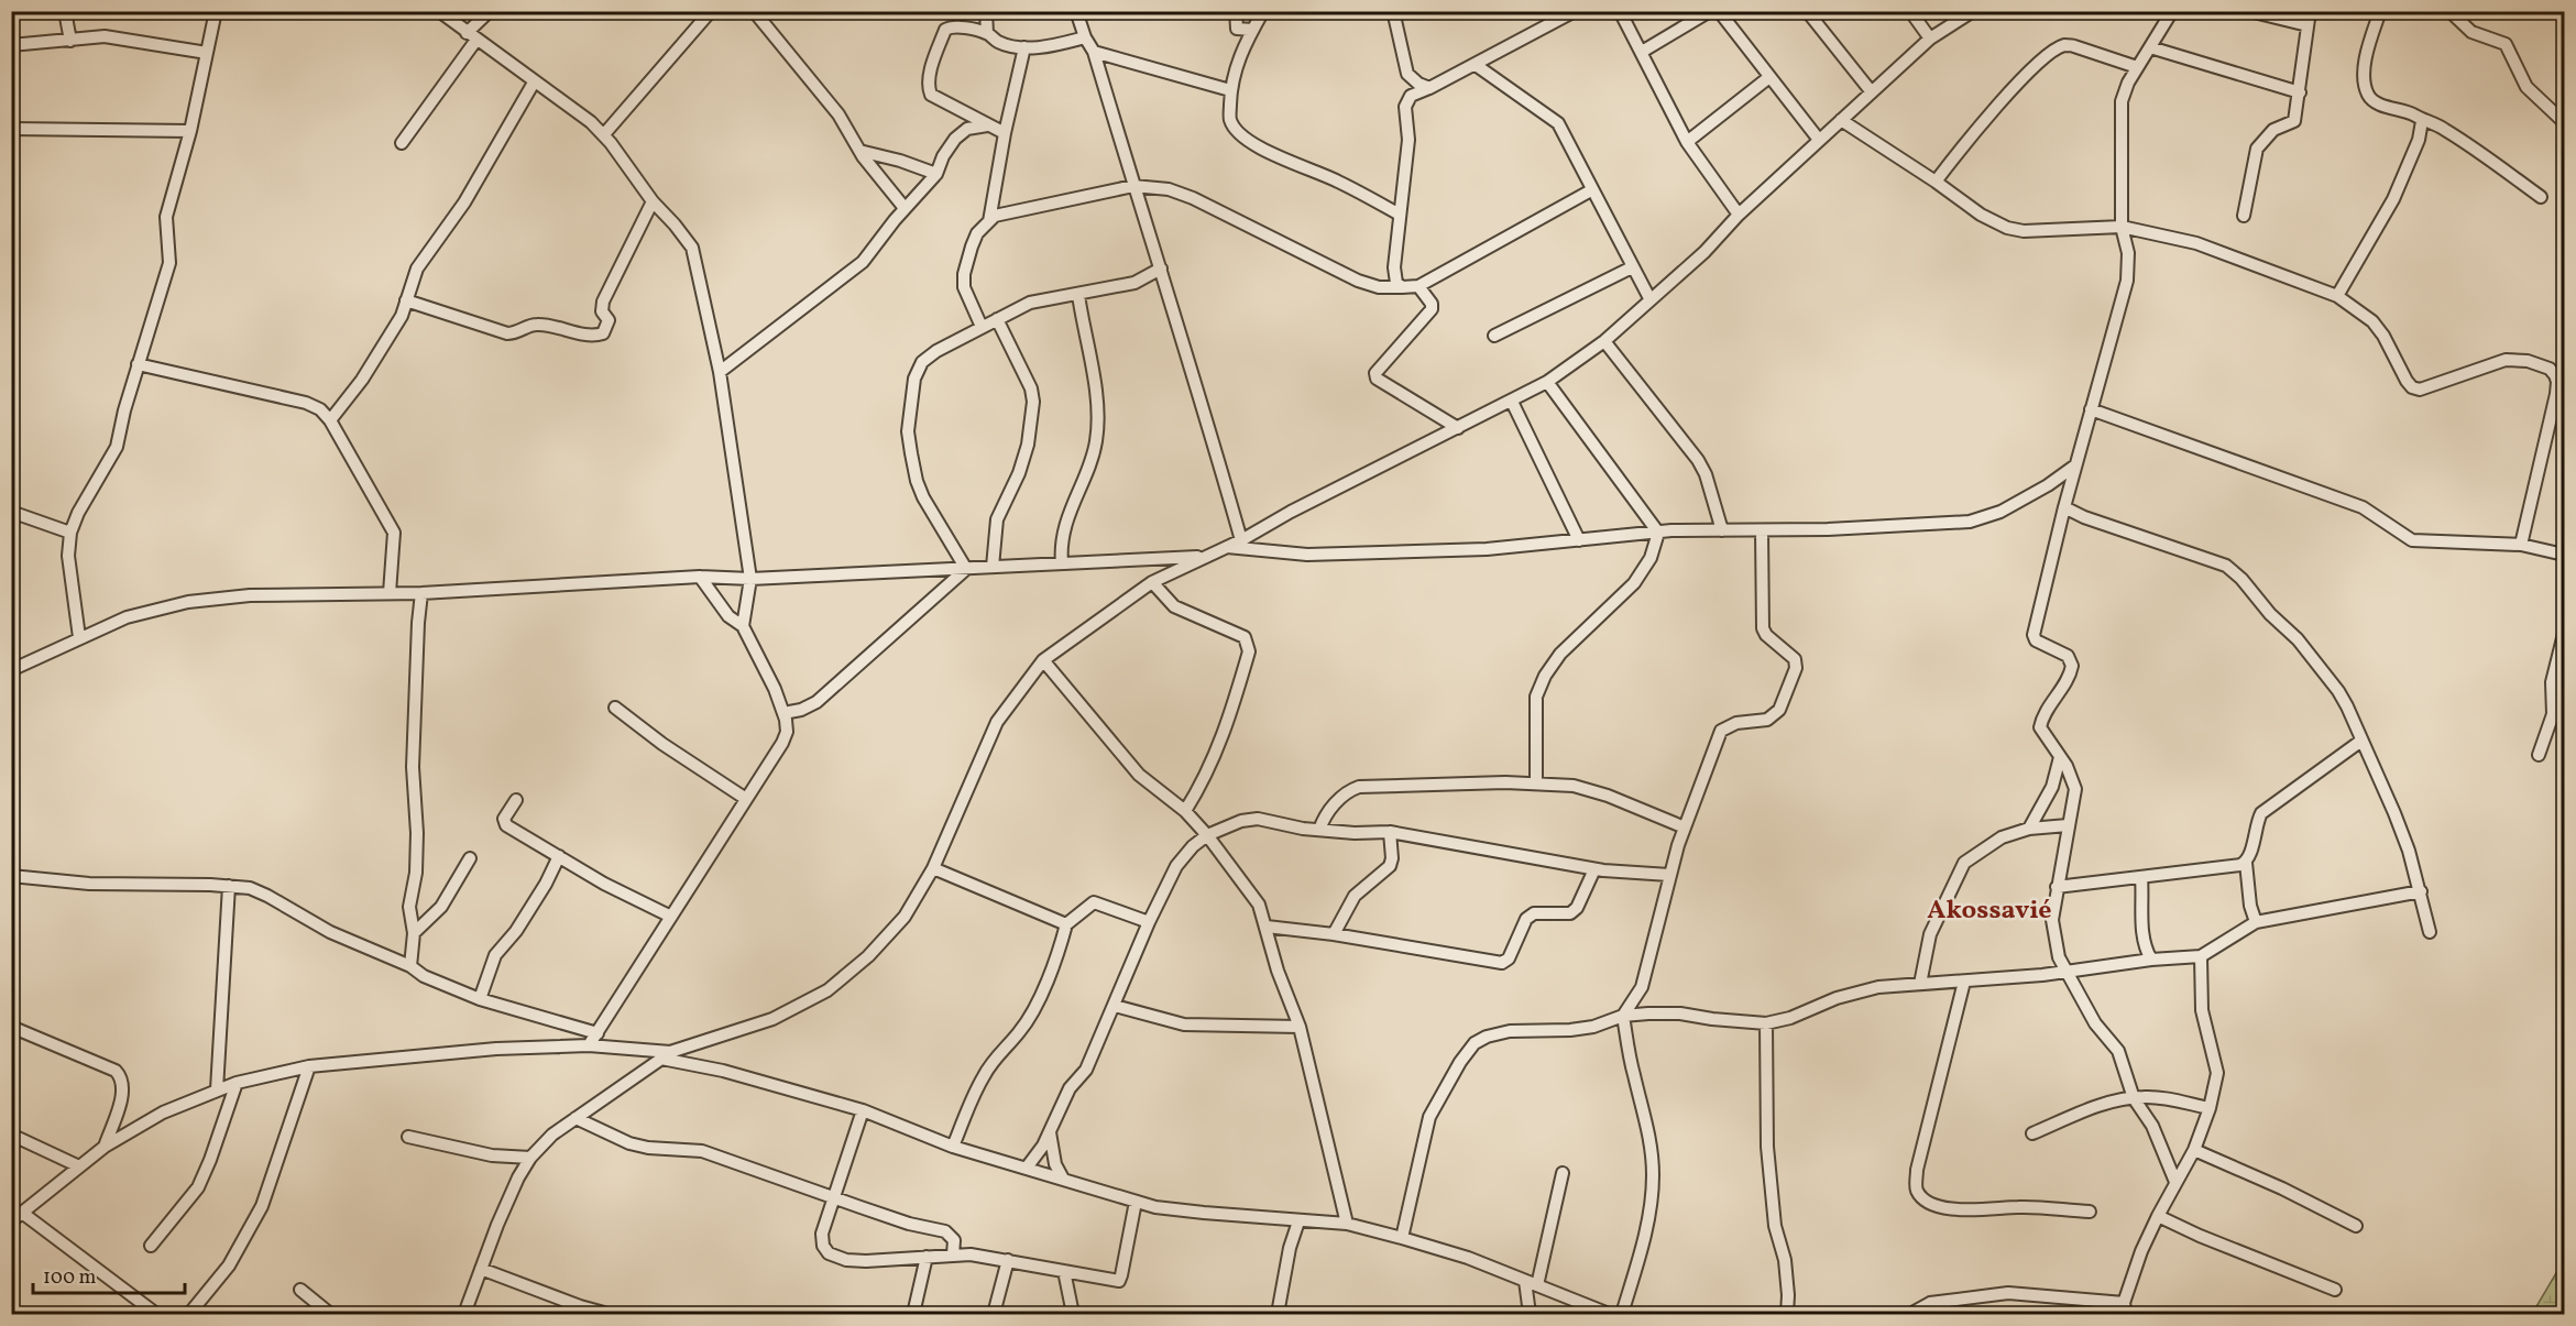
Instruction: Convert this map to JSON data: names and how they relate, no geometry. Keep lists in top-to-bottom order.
{
  "districts": ["Akossavié"],
  "scale_bar": "100 m"
}
